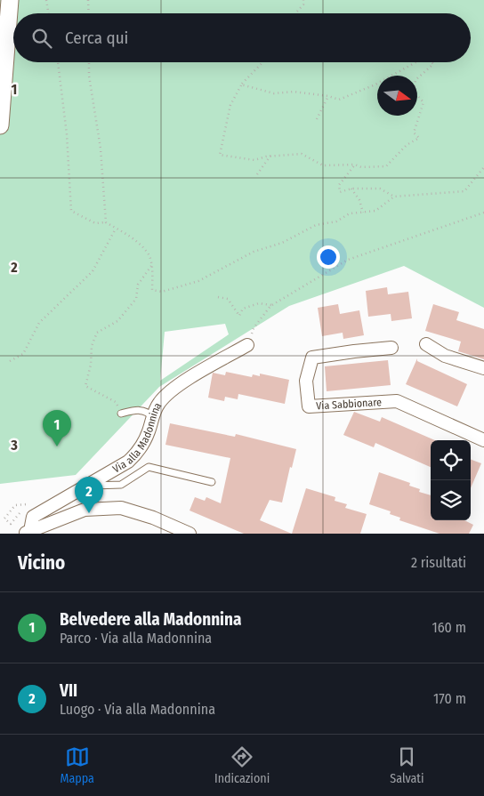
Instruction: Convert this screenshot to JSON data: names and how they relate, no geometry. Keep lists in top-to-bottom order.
{
  "streets": {
    "street": ["Via Sabbionare", "Via alla Madonnina"]
  },
  "north": "right",
  "page": {
    "search": "Cerca qui",
    "pins": ["1", "2"],
    "heading": ["Vicino", "2 risultati"],
    "list": [
      {
        "mark": "1",
        "name": "Belvedere alla Madonnina",
        "note": "Parco · Via alla Madonnina",
        "value": "160 m"
      },
      {
        "mark": "2",
        "name": "VII",
        "note": "Luogo · Via alla Madonnina",
        "value": "170 m"
      }
    ],
    "nav": ["Mappa", "Indicazioni", "Salvati"]
  },
  "grid": {
    "rows": ["1", "2", "3"]
  }
}
